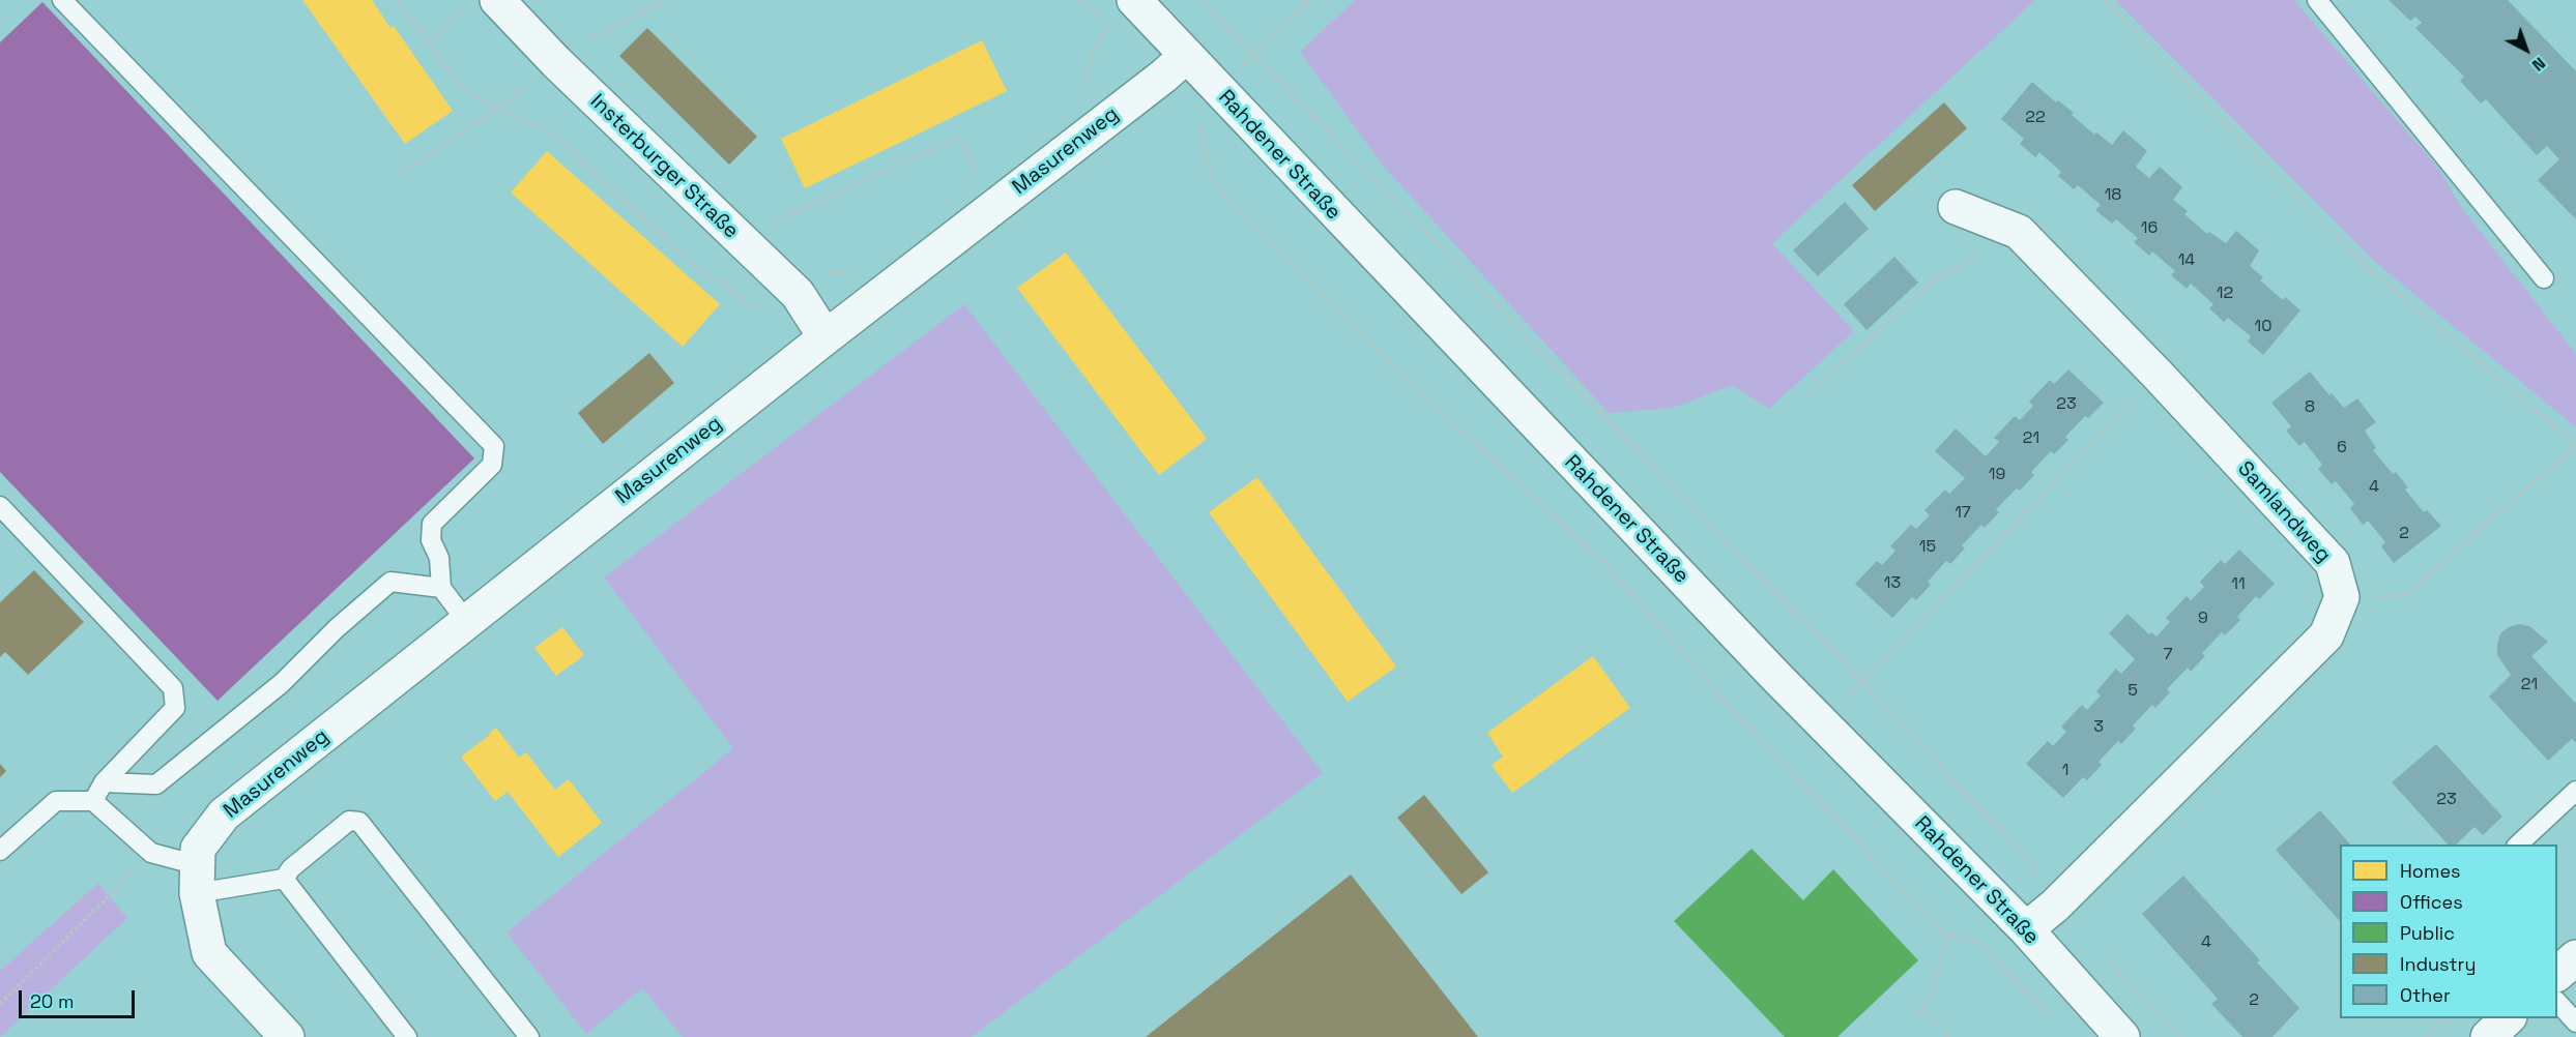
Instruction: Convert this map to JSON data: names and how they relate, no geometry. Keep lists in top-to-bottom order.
{
  "streets": {
    "street": [
      "Masurenweg",
      "Rahdener Straße",
      "Insterburger Straße",
      "Samlandweg"
    ]
  },
  "crossings": [
    ["Masurenweg", "Rahdener Straße"],
    ["Masurenweg", "Insterburger Straße"]
  ],
  "house_numbers": [
    "22",
    "18",
    "16",
    "14",
    "12",
    "10",
    "23",
    "8",
    "21",
    "6",
    "19",
    "4",
    "17",
    "2",
    "15",
    "13",
    "11",
    "9",
    "7",
    "21",
    "5",
    "3",
    "1",
    "23",
    "4",
    "2"
  ],
  "legend": [
    "Homes",
    "Offices",
    "Public",
    "Industry",
    "Other"
  ],
  "scale_bar": "20 m",
  "north": "bottom right"
}
